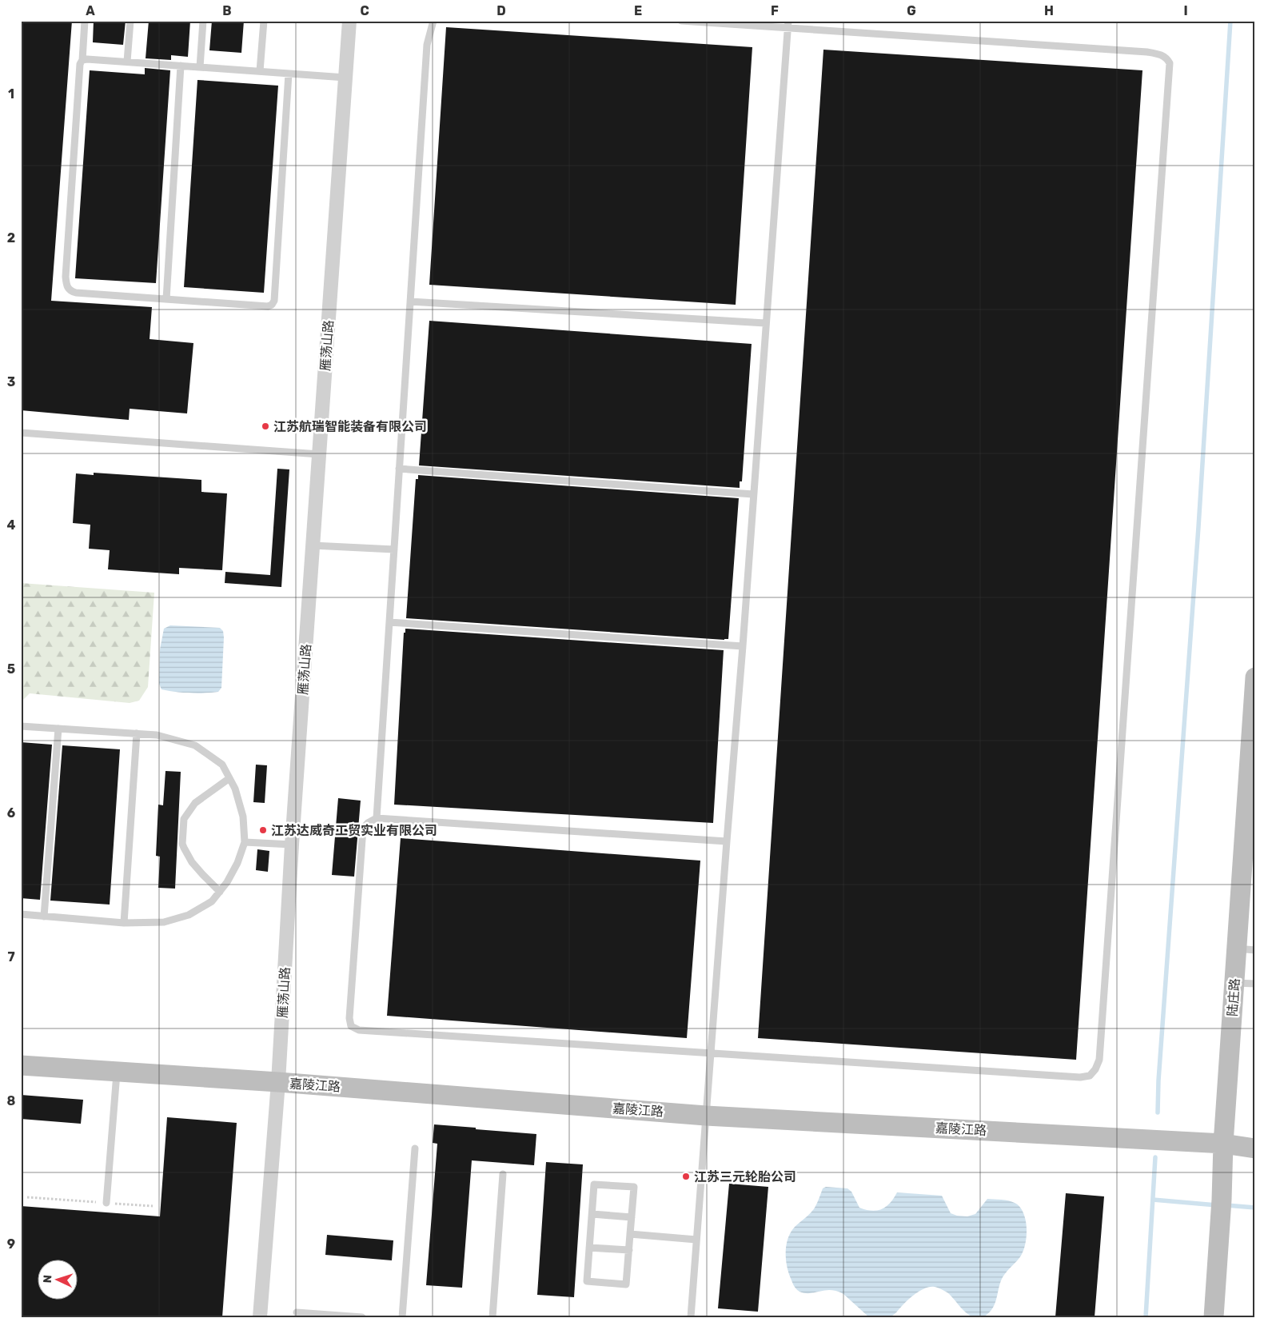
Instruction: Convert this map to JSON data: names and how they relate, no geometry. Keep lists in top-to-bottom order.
{
  "streets": {
    "street": ["雁荡山路", "陆庄路", "嘉陵江路"]
  },
  "crossings": [
    ["雁荡山路", "嘉陵江路"],
    ["陆庄路", "嘉陵江路"]
  ],
  "places": ["江苏航瑞智能装备有限公司", "江苏达威奇工贸实业有限公司", "江苏三元轮胎公司"],
  "north": "left",
  "grid": {
    "columns": [
      "A",
      "B",
      "C",
      "D",
      "E",
      "F",
      "G",
      "H",
      "I"
    ],
    "rows": [
      "1",
      "2",
      "3",
      "4",
      "5",
      "6",
      "7",
      "8",
      "9"
    ]
  }
}
